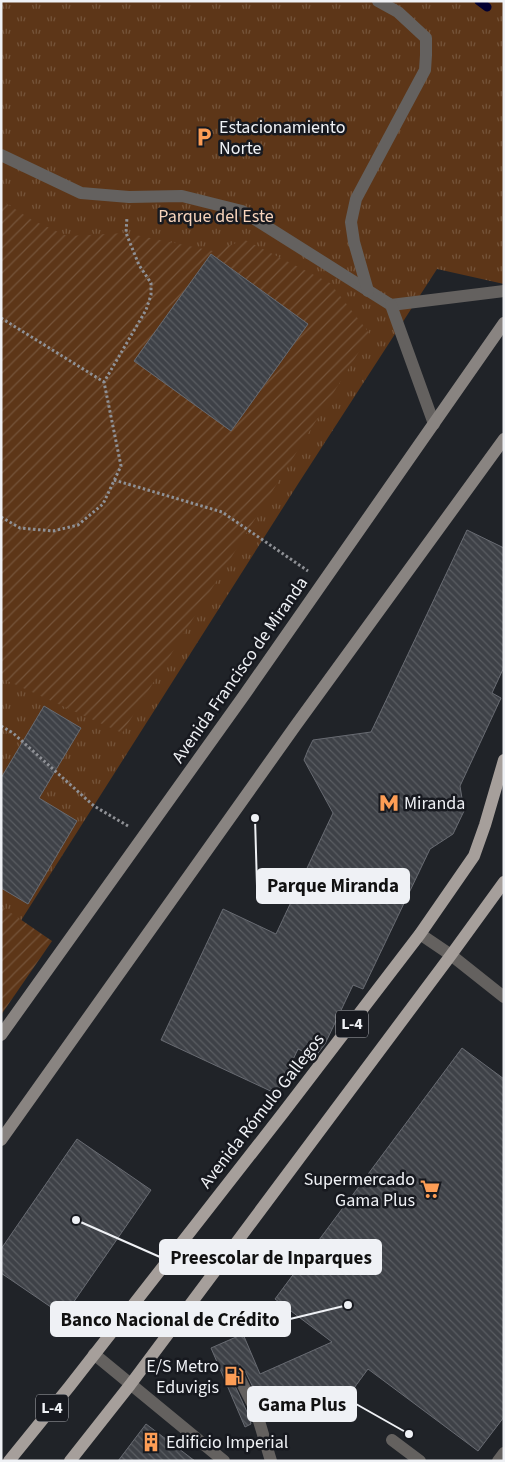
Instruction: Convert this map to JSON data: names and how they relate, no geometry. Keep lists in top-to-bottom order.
{
  "streets": {
    "main road": ["Avenida Francisco de Miranda", "L-4", "Avenida Rómulo Gallegos"]
  },
  "parks": ["Parque del Este"],
  "places": {
    "parking": ["Estacionamiento Norte"],
    "metro station": ["Miranda"],
    "other": [
      "Parque Miranda",
      "Preescolar de Inparques",
      "Banco Nacional de Crédito",
      "Gama Plus"
    ],
    "supermarket": ["Supermercado Gama Plus"],
    "fuel station": ["E/S Metro Eduvigis"],
    "building": ["Edificio Imperial"]
  }
}
